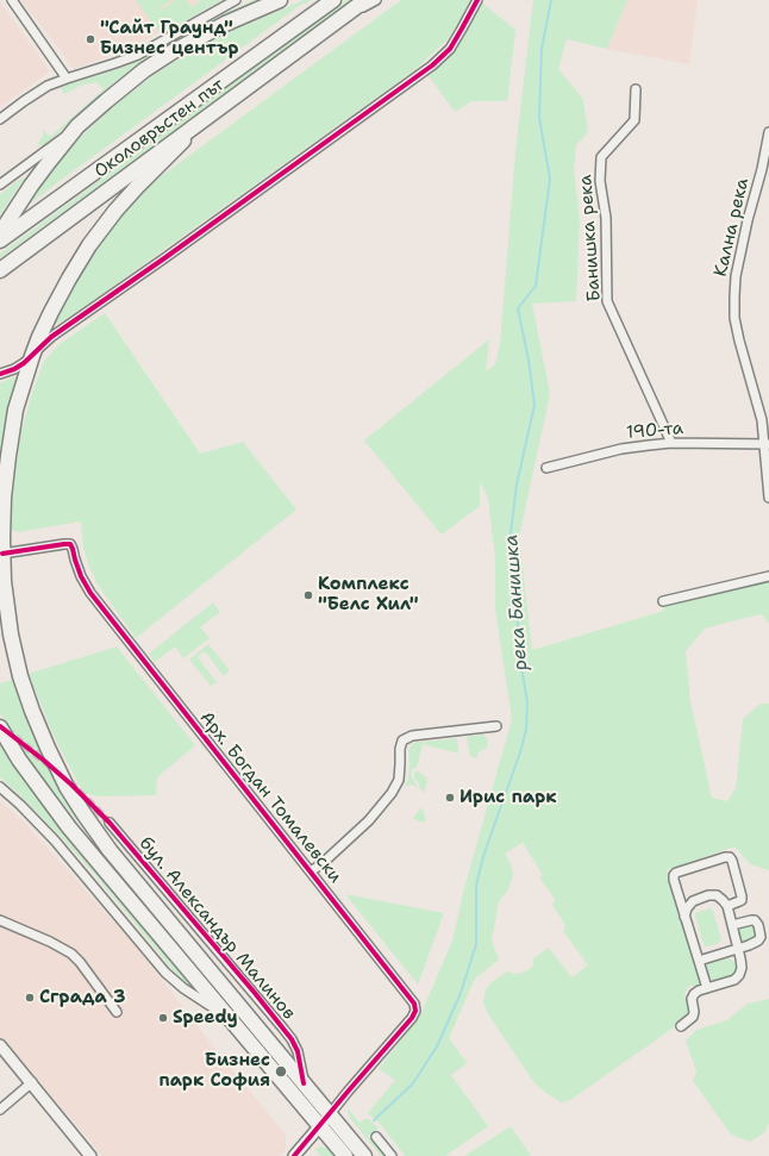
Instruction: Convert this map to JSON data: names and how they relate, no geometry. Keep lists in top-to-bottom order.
{
  "streets": {
    "main road": ["Околовръстен път", "бул. Александър Малинов"],
    "street": [
      "Кална река",
      "Банишка река",
      "190-та",
      "Арх. Богдан Томалевски"
    ]
  },
  "crossings": [
    ["Околовръстен път", "бул. Александър Малинов"],
    ["Кална река", "190-та"],
    ["Банишка река", "190-та"],
    ["Арх. Богдан Томалевски", "бул. Александър Малинов"]
  ],
  "water": ["река Банишка"],
  "places": [
    "\"Сайт Граунд\" Бизнес център",
    "Комплекс \"Белс Хил\"",
    "Ирис парк",
    "Сграда 3",
    "Speedy",
    "Бизнес парк София"
  ]
}
